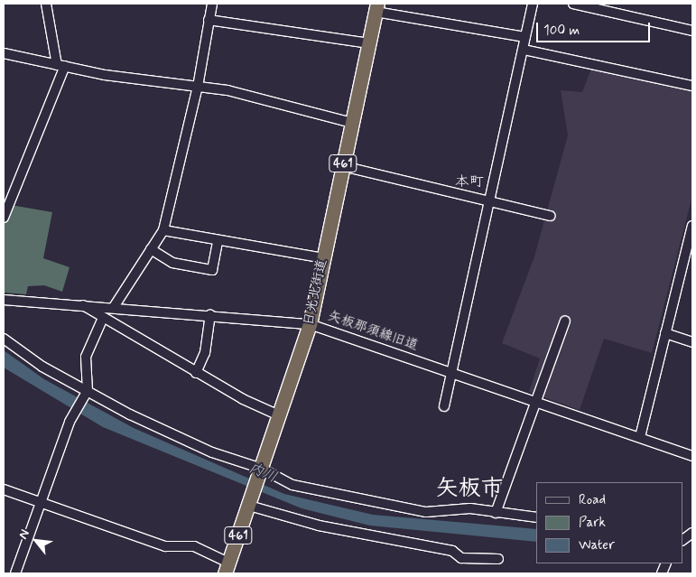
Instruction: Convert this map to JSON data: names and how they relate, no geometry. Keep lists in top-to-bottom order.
{
  "streets": {
    "highway": ["461", "日光北街道"],
    "street": ["矢板那須線旧道"]
  },
  "crossings": [
    ["日光北街道", "矢板那須線旧道"]
  ],
  "districts": ["本町", "矢板市"],
  "water": ["内川"],
  "legend": ["Road", "Park", "Water"],
  "scale_bar": "100 m",
  "north": "top left"
}
